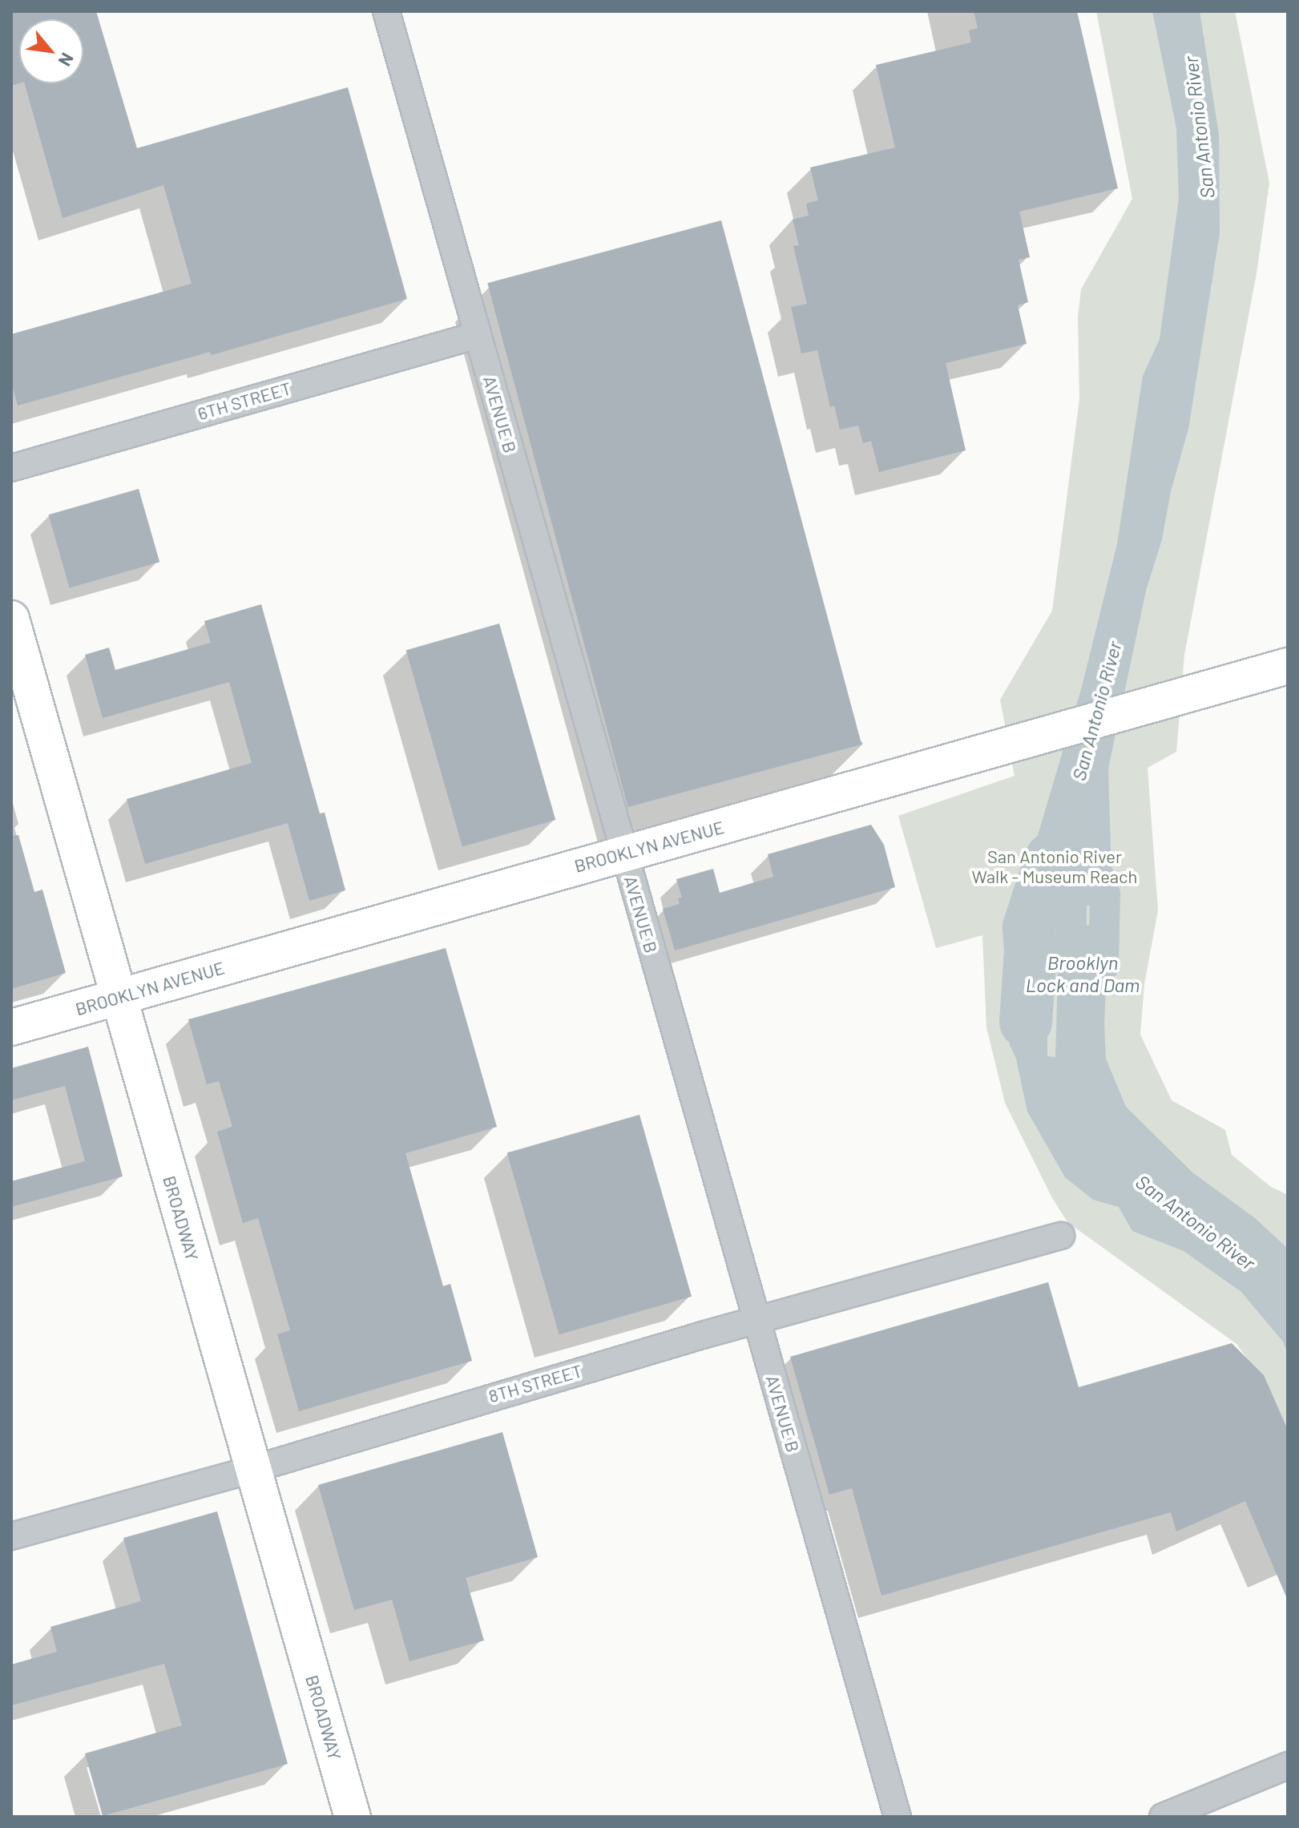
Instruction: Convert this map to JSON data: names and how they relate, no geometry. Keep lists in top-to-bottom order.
{
  "streets": {
    "street": [
      "6TH STREET",
      "AVENUE B",
      "BROOKLYN AVENUE",
      "BROADWAY",
      "8TH STREET"
    ]
  },
  "crossings": [
    ["6TH STREET", "AVENUE B"],
    ["AVENUE B", "BROOKLYN AVENUE"],
    ["AVENUE B", "8TH STREET"],
    ["BROOKLYN AVENUE", "BROADWAY"],
    ["BROADWAY", "8TH STREET"]
  ],
  "water": ["San Antonio River", "Brooklyn Lock and Dam"],
  "parks": ["San Antonio River Walk - Museum Reach"],
  "north": "bottom right"
}
